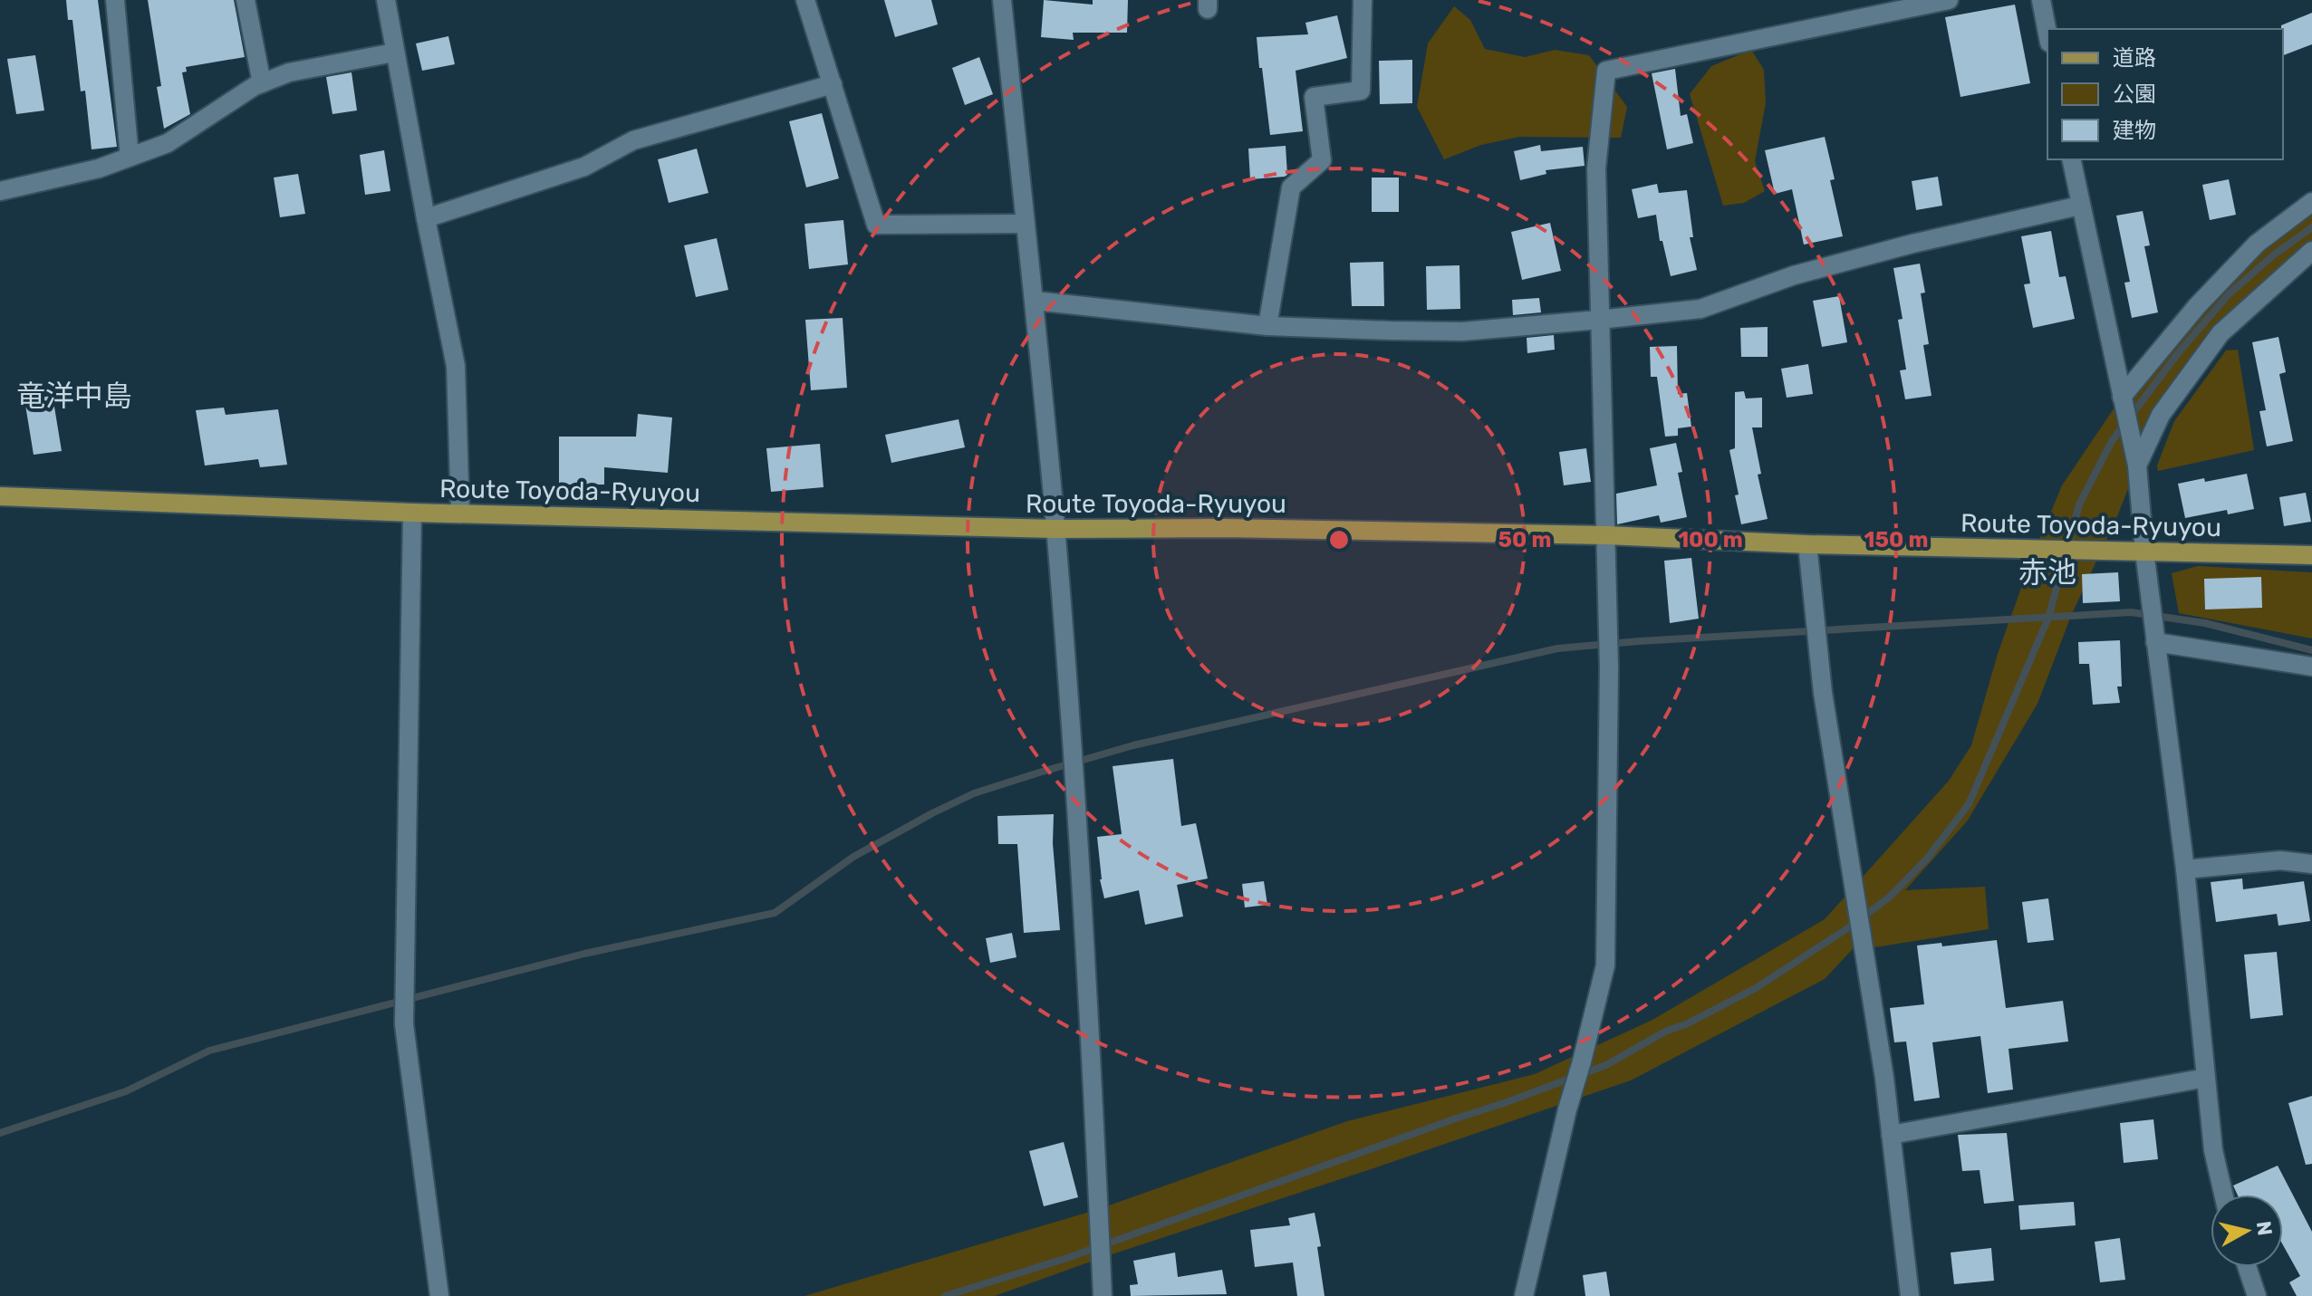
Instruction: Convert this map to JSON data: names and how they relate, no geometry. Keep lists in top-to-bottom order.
{
  "streets": {
    "main road": ["Route Toyoda-Ryuyou"]
  },
  "districts": ["竜洋中島", "赤池"],
  "legend": ["道路", "公園", "建物"],
  "north": "right",
  "rings": ["50 m", "100 m", "150 m"]
}
